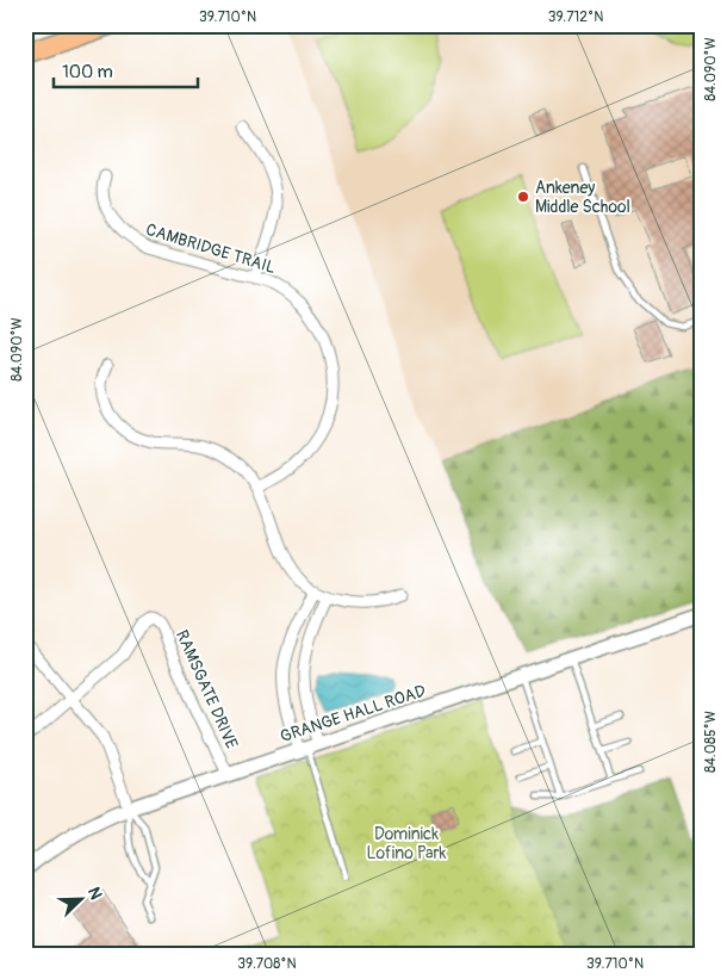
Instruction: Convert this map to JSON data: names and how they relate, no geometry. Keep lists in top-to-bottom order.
{
  "streets": {
    "street": ["CAMBRIDGE TRAIL", "RAMSGATE DRIVE", "GRANGE HALL ROAD"]
  },
  "crossings": [
    ["RAMSGATE DRIVE", "GRANGE HALL ROAD"]
  ],
  "parks": ["Dominick Lofino Park"],
  "places": ["Ankeney Middle School"],
  "scale_bar": "100 m",
  "north": "top right",
  "coordinates": [
    "39.710°N",
    "39.712°N",
    "84.090°W",
    "84.085°W",
    "39.708°N"
  ]
}
